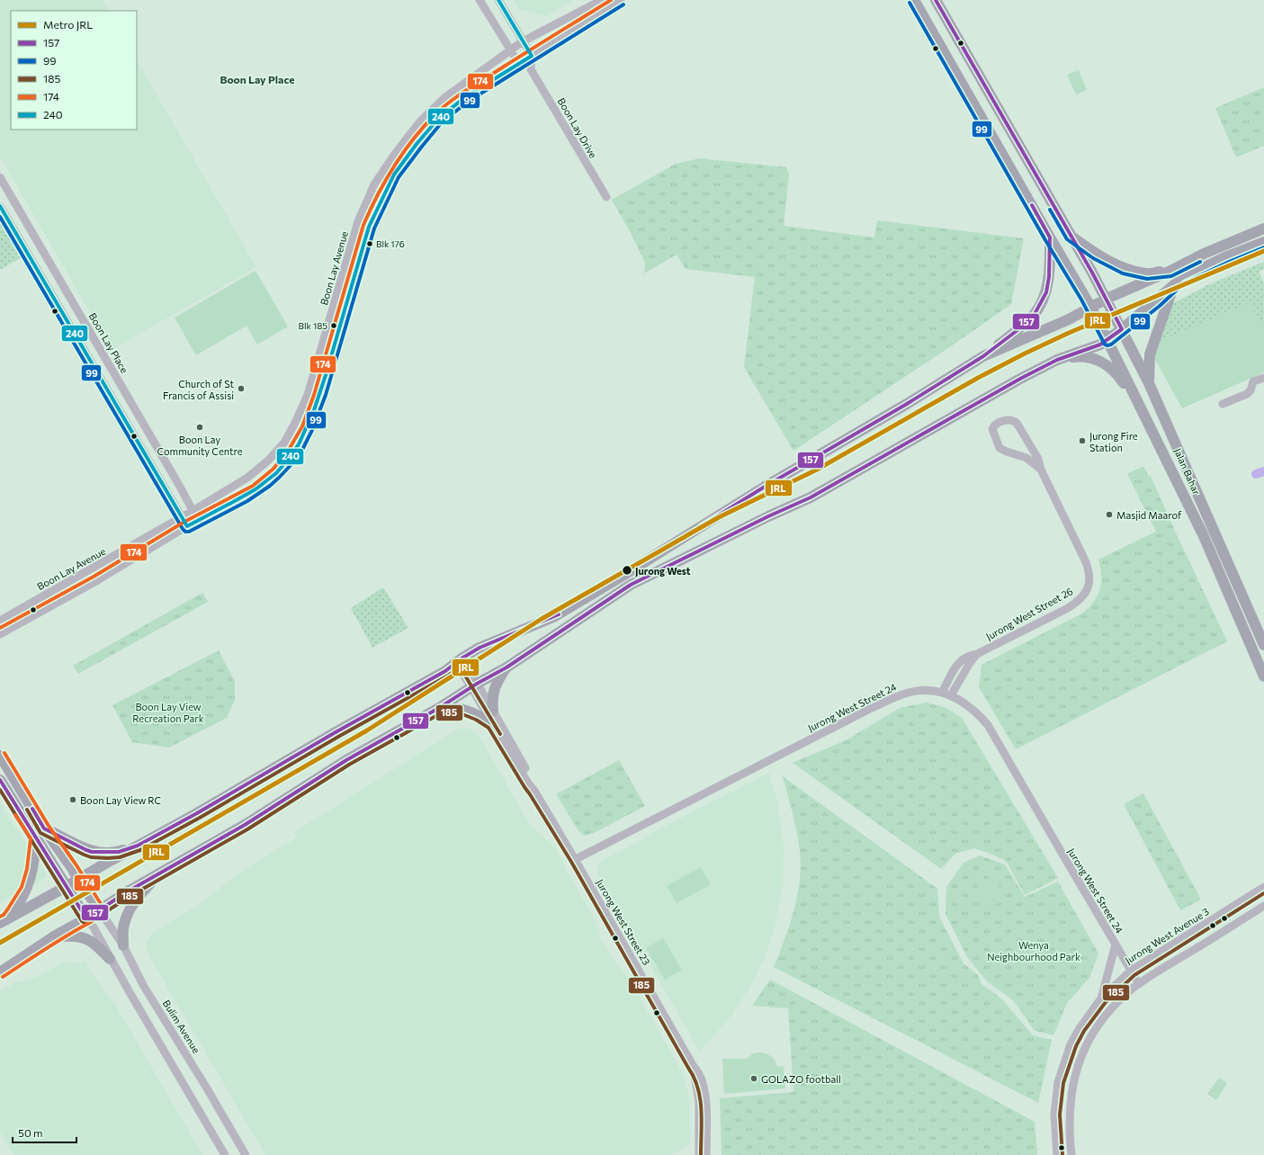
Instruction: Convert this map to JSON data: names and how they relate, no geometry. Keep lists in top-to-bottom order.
{
  "streets": {
    "main road": ["Jalan Bahar"],
    "street": [
      "Boon Lay Drive",
      "Boon Lay Avenue",
      "Boon Lay Place",
      "Jurong West Street 26",
      "Jurong West Street 24",
      "Jurong West Street 23",
      "Jurong West Avenue 3",
      "Bulim Avenue"
    ]
  },
  "crossings": [
    ["Boon Lay Avenue", "Boon Lay Place"],
    ["Jurong West Street 26", "Jurong West Street 24"],
    ["Jurong West Street 24", "Jurong West Street 23"],
    ["Jurong West Street 24", "Jurong West Avenue 3"]
  ],
  "districts": ["Boon Lay Place"],
  "parks": ["Boon Lay View Recreation Park", "Wenya Neighbourhood Park"],
  "places": [
    "Blk 176",
    "Blk 185",
    "Church of St Francis of Assisi",
    "Boon Lay Community Centre",
    "Jurong Fire Station",
    "Masjid Maarof",
    "Jurong West",
    "Boon Lay View RC",
    "GOLAZO football"
  ],
  "lines": [
    "transit line 157",
    "transit line 174",
    "transit line 240",
    "transit line 99",
    "metro line JRL",
    "transit line 185"
  ],
  "legend": [
    "Metro JRL",
    "157",
    "99",
    "185",
    "174",
    "240"
  ],
  "scale_bar": "50 m"
}
